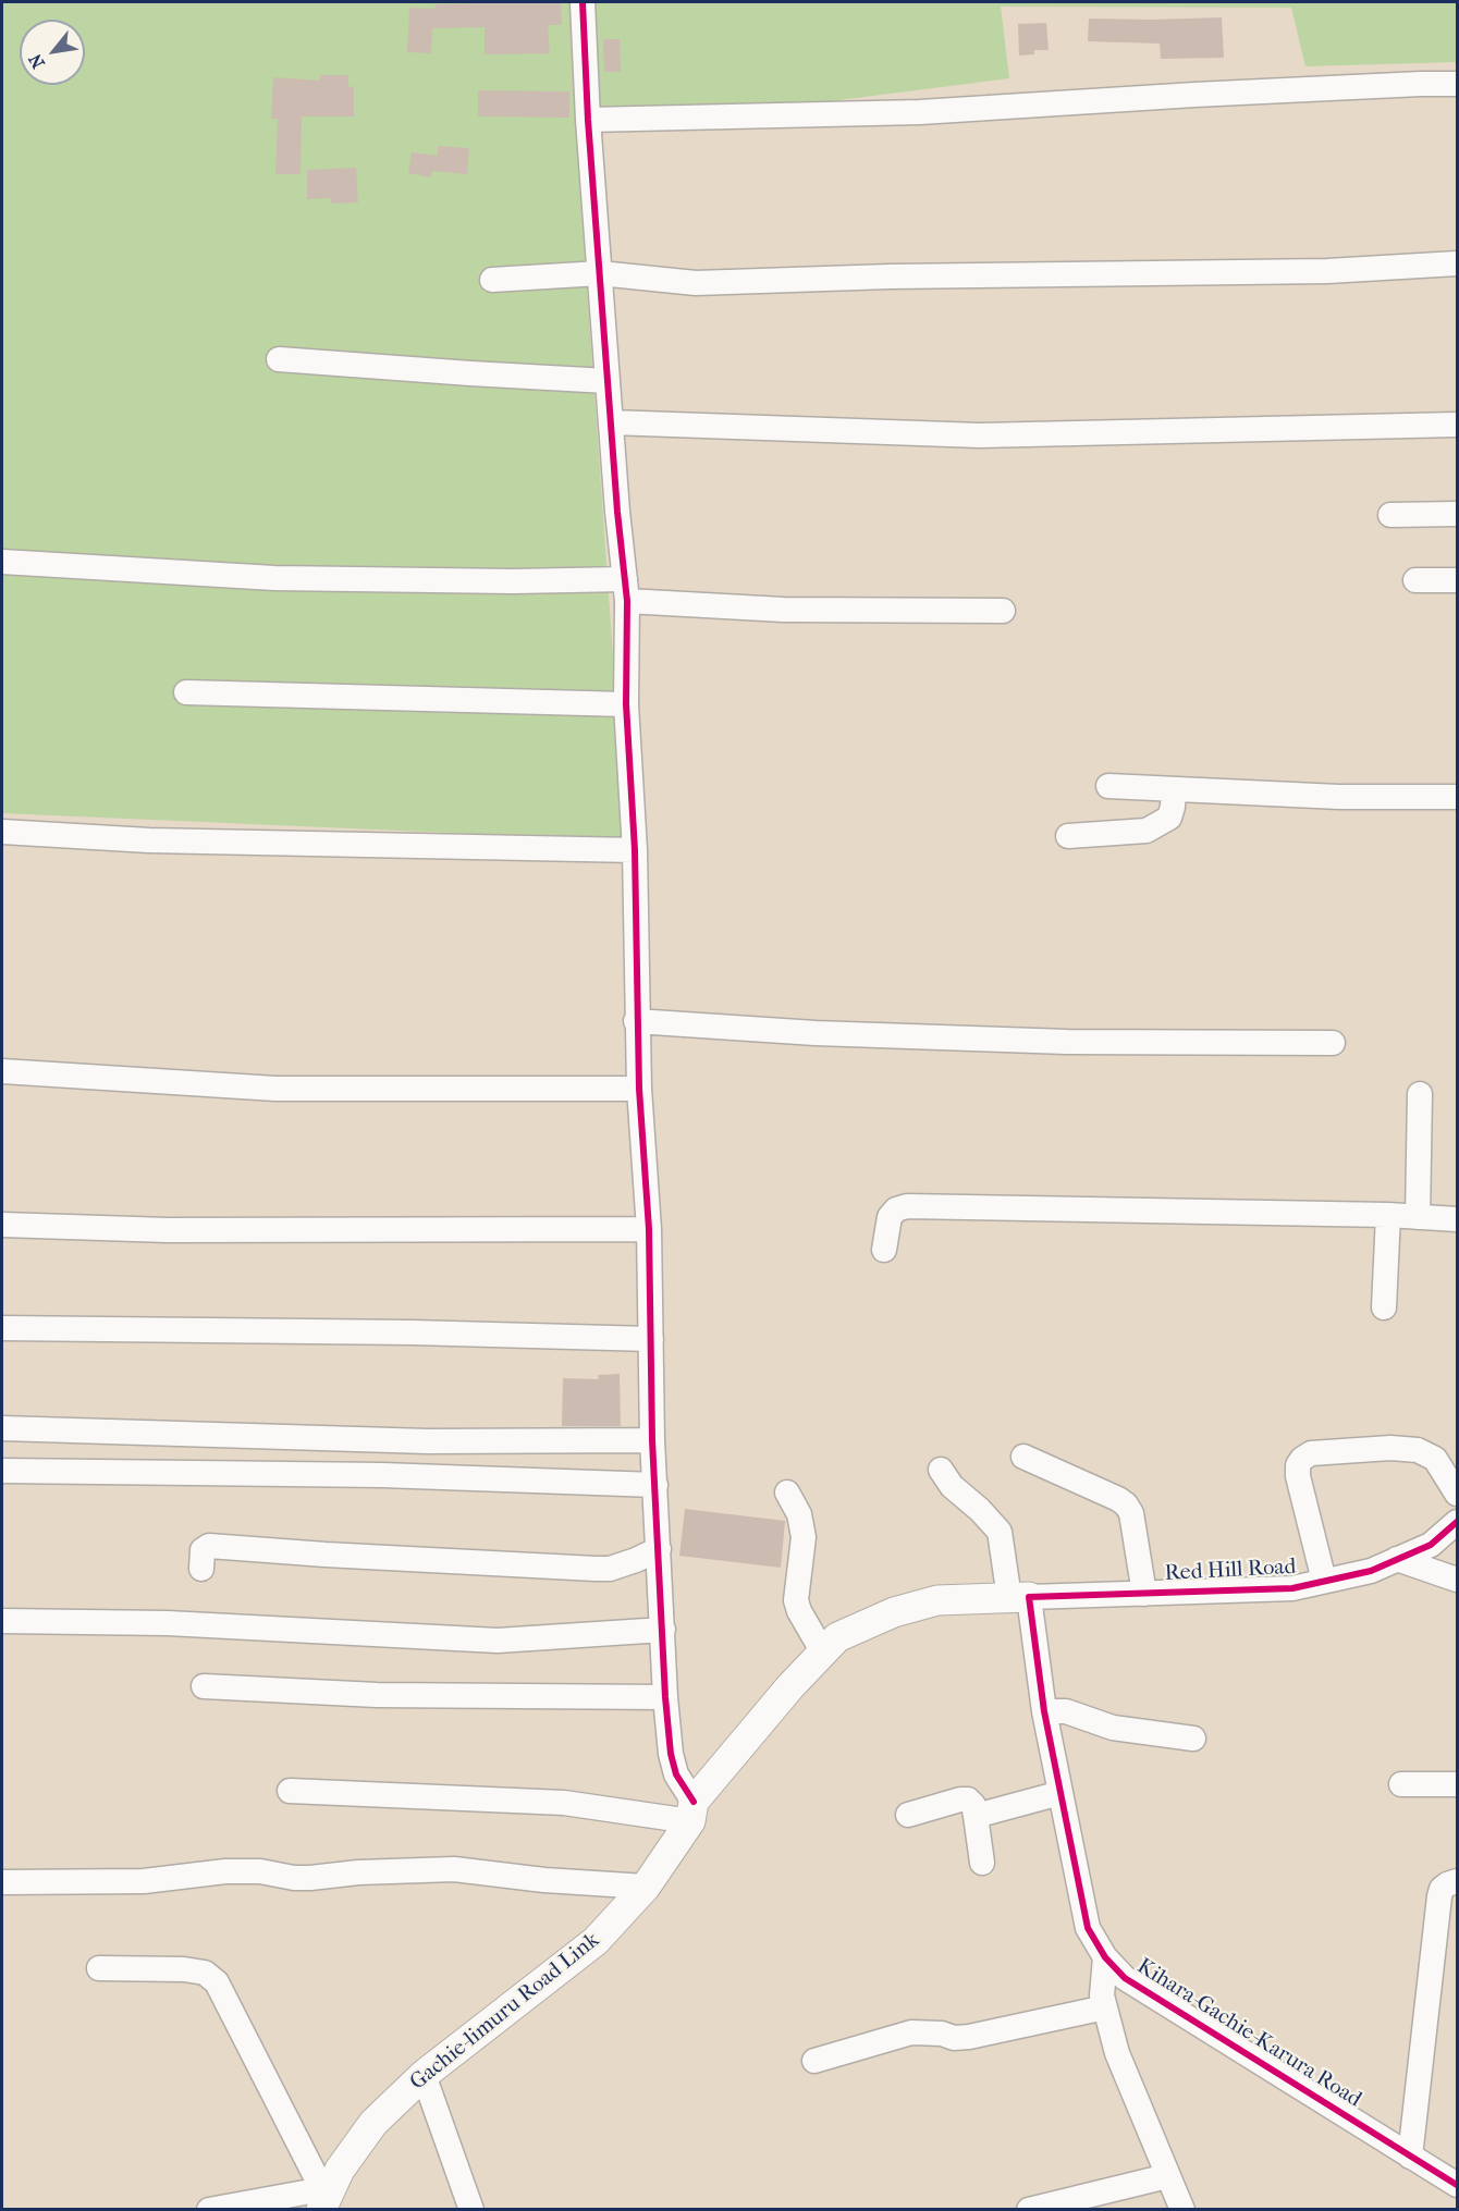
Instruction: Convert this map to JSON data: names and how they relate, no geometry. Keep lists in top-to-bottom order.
{
  "streets": {
    "main road": ["Gachie-limuru Road Link"],
    "street": ["Red Hill Road", "Kihara-Gachie-Karura Road"]
  },
  "crossings": [
    ["Red Hill Road", "Gachie-limuru Road Link"],
    ["Red Hill Road", "Kihara-Gachie-Karura Road"],
    ["Gachie-limuru Road Link", "Kihara-Gachie-Karura Road"]
  ],
  "north": "bottom left"
}
